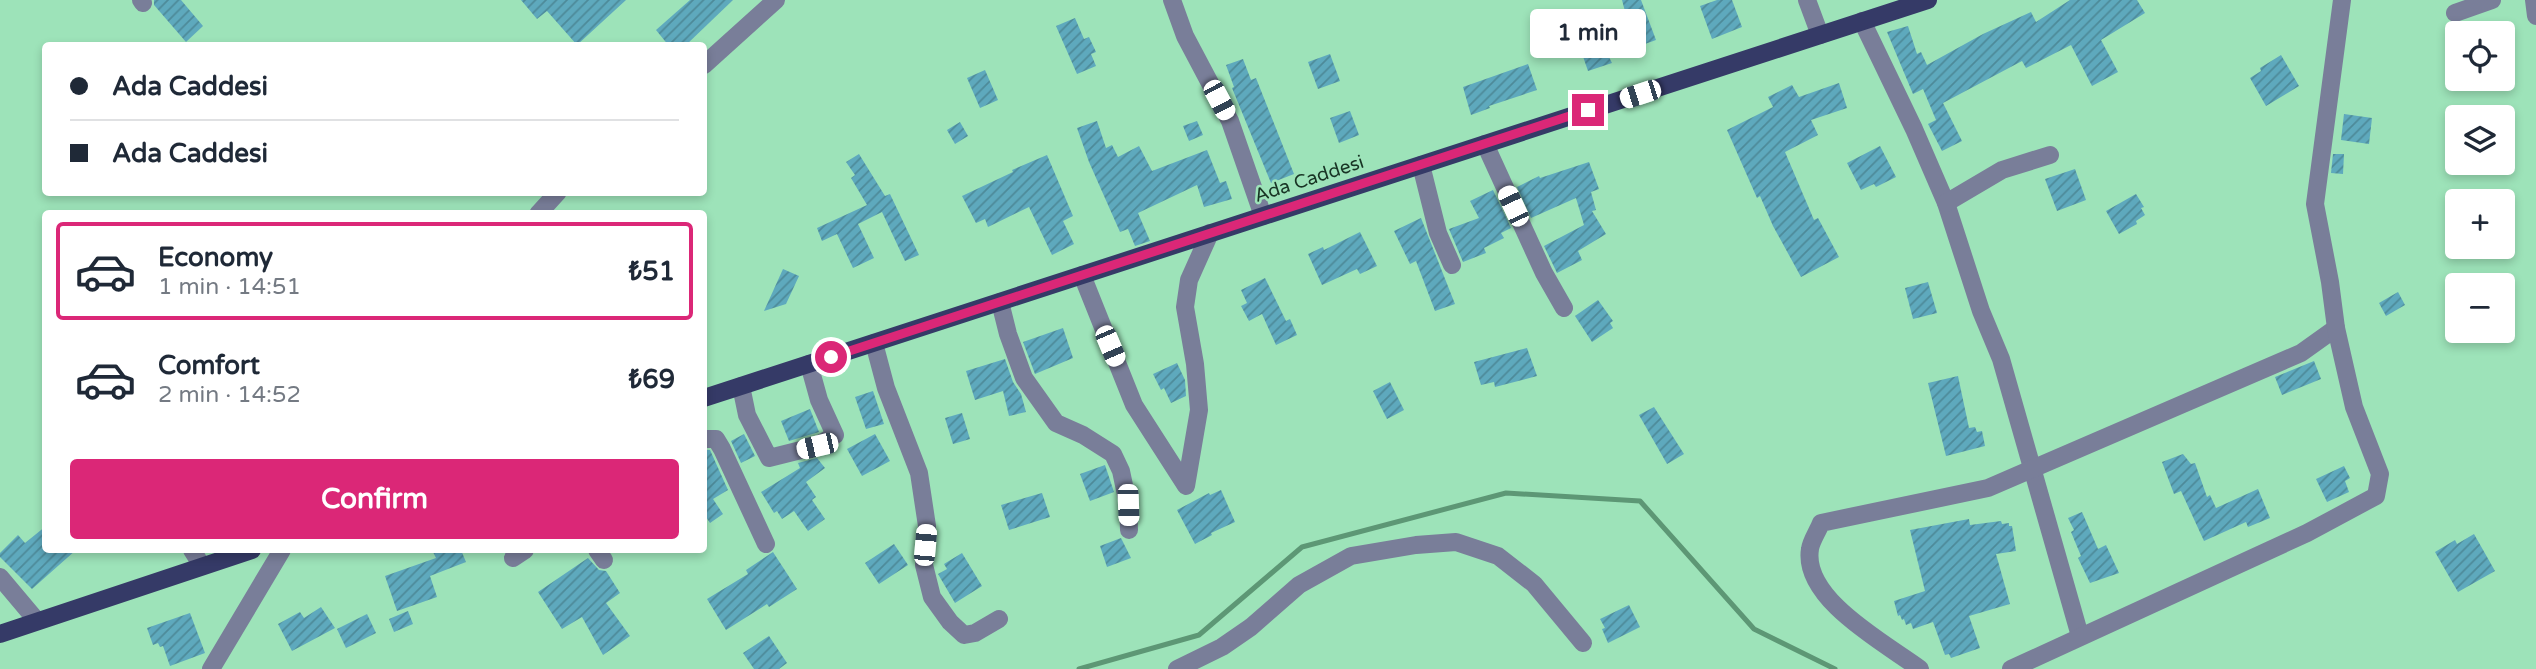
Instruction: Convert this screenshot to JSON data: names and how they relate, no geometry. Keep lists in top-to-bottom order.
{
  "streets": {
    "main road": ["Ada Caddesi"]
  },
  "page": {
    "bubble": "1 min",
    "map_buttons": ["+", "−"],
    "banner": ["Ada Caddesi", "Ada Caddesi"],
    "list": [
      {
        "name": "Economy",
        "note": "1 min · 14:51",
        "value": "₺51"
      },
      {
        "name": "Comfort",
        "note": "2 min · 14:52",
        "value": "₺69"
      }
    ],
    "buttons": "Confirm"
  }
}
